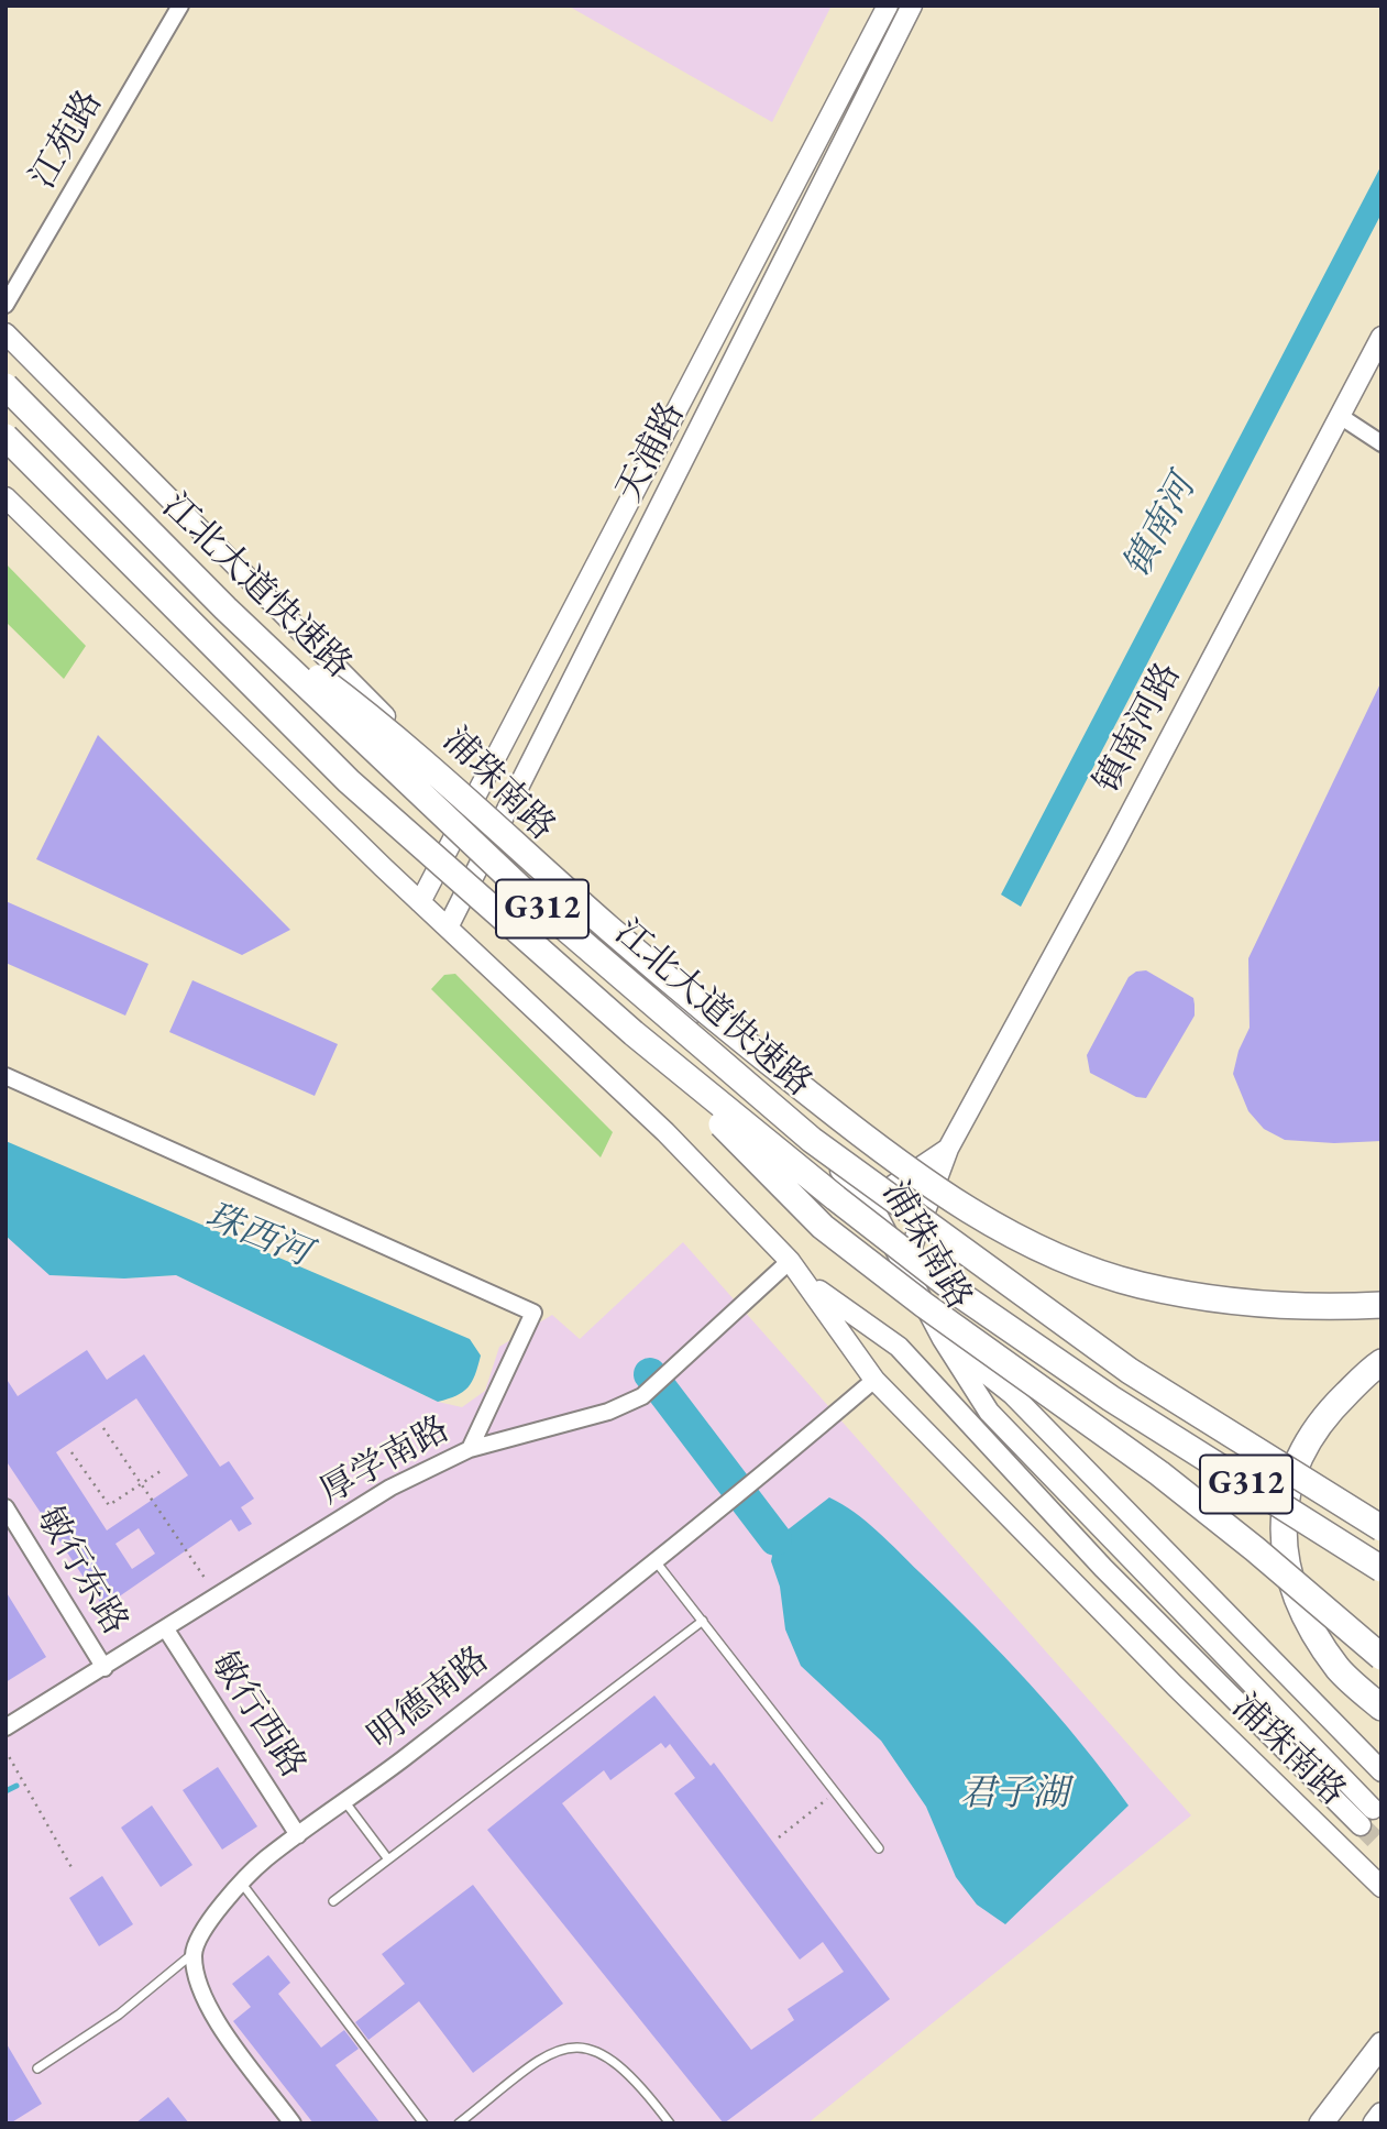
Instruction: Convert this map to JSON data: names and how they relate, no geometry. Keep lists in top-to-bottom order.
{
  "streets": {
    "highway": ["江北大道快速路", "G312"],
    "street": [
      "江苑路",
      "天浦路",
      "镇南河路",
      "浦珠南路",
      "厚学南路",
      "敏行东路",
      "明德南路",
      "敏行西路"
    ]
  },
  "crossings": [
    ["天浦路", "浦珠南路"],
    ["镇南河路", "浦珠南路"],
    ["浦珠南路", "厚学南路"],
    ["浦珠南路", "明德南路"],
    ["厚学南路", "敏行东路"],
    ["厚学南路", "敏行西路"],
    ["明德南路", "敏行西路"]
  ],
  "water": ["镇南河", "珠西河", "君子湖"]
}
